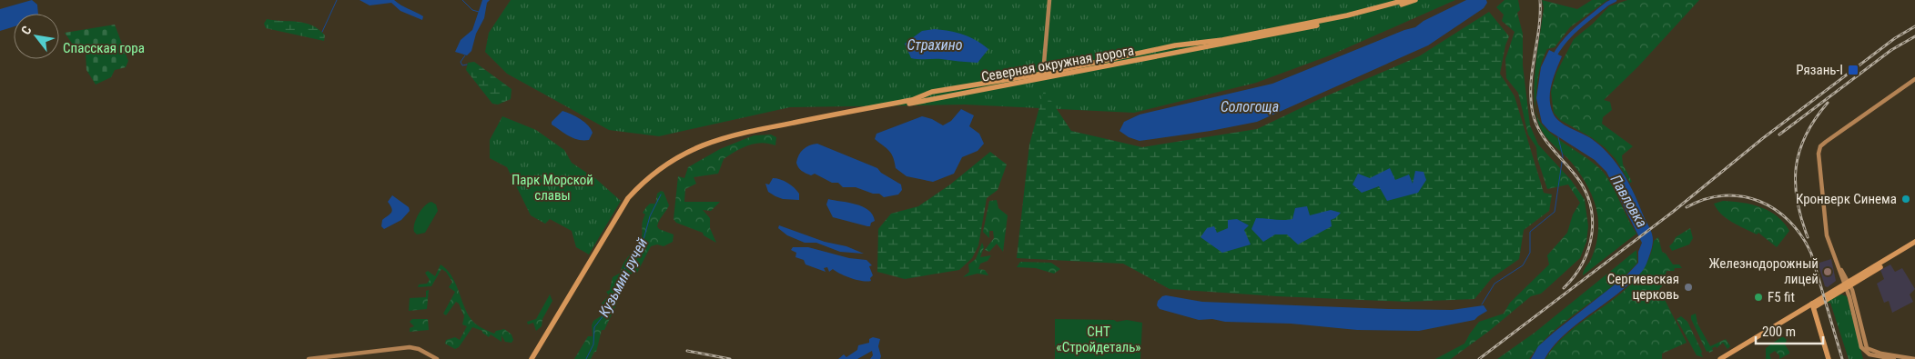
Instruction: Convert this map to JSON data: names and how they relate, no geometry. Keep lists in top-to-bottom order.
{
  "streets": {
    "main road": ["Северная окружная дорога"]
  },
  "water": [
    "Страхино",
    "Сологоща",
    "Павловка",
    "Кузьмин ручей"
  ],
  "parks": ["Спасская гора", "Парк Морской славы", "СНТ «Стройдеталь»"],
  "places": {
    "transit": ["Рязань-I"],
    "other": [
      "Кронверк Синема",
      "Железнодорожный лицей",
      "Сергиевская церковь",
      "F5 fit"
    ]
  },
  "scale_bar": "200 m",
  "north": "top left"
}
